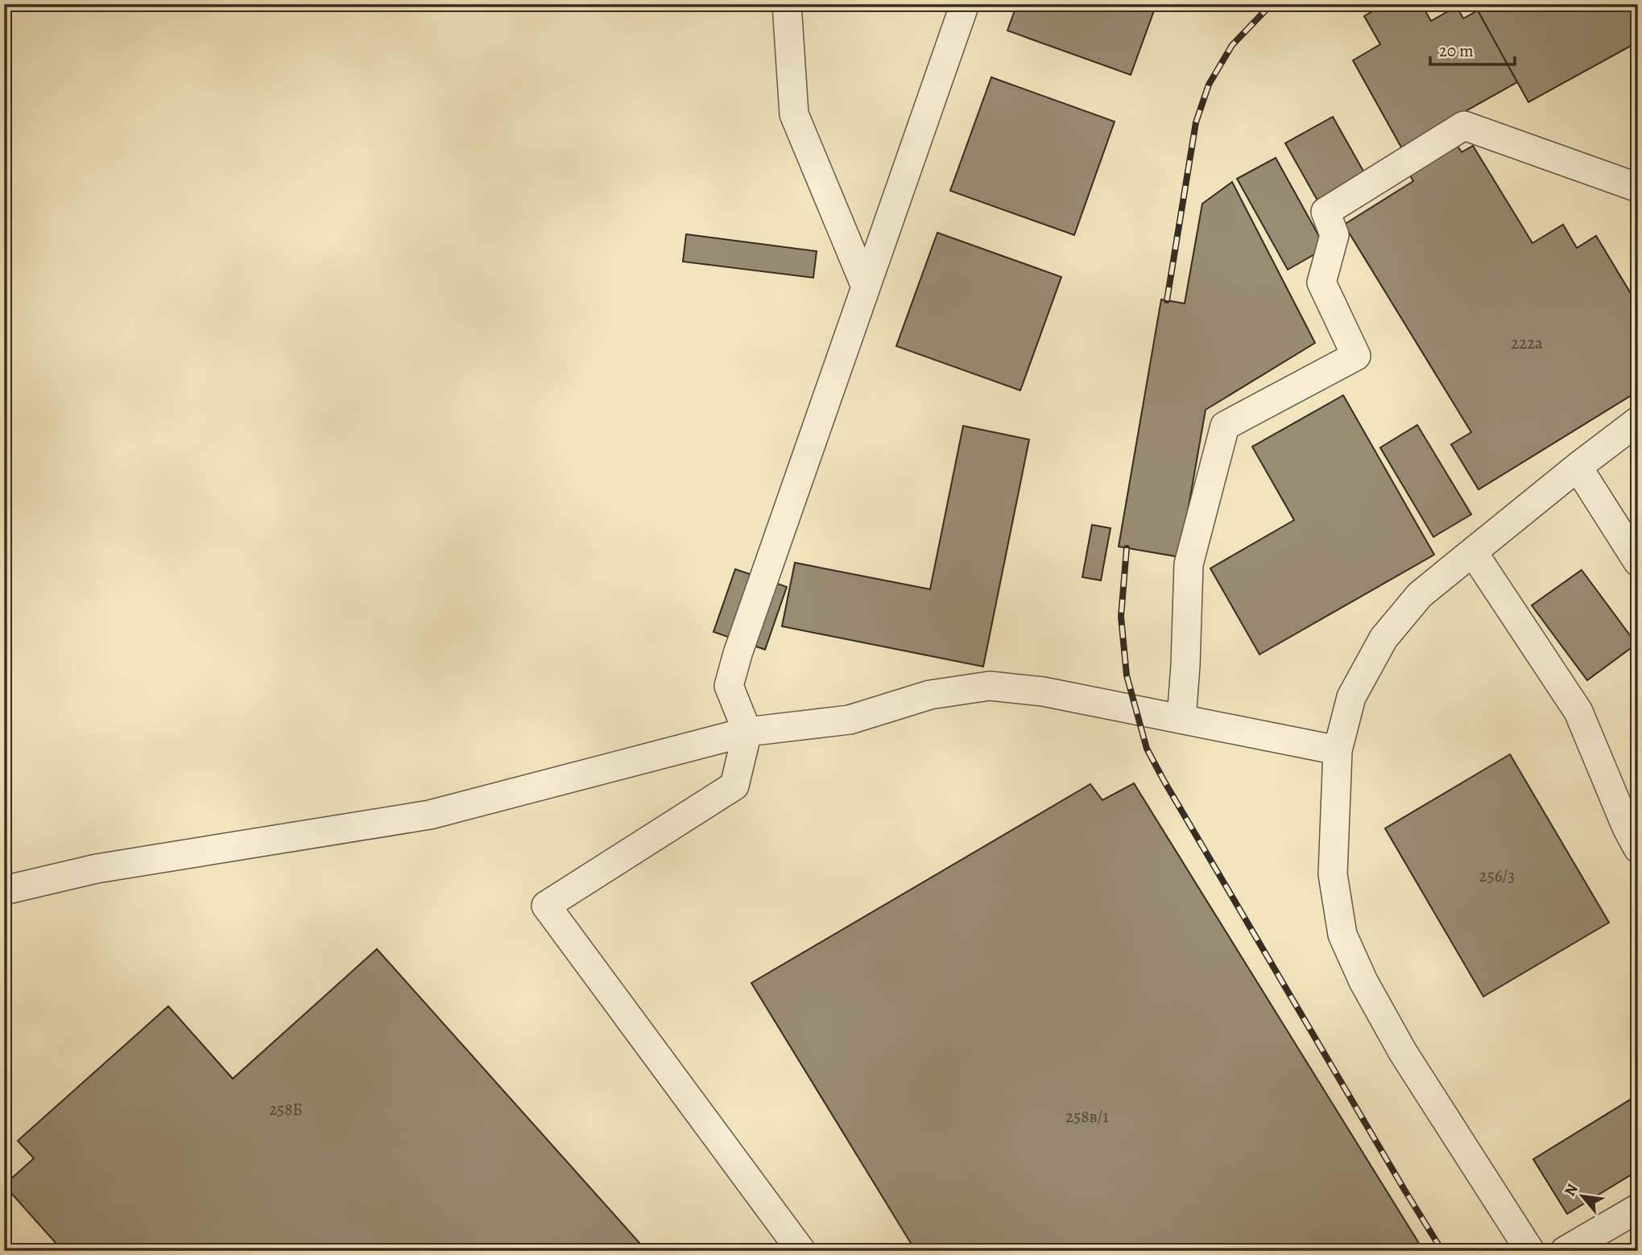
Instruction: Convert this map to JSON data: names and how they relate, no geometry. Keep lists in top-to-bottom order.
{
  "house_numbers": [
    "222а",
    "256/3",
    "258Б",
    "258в/1"
  ],
  "scale_bar": "20 m",
  "north": "top left"
}
